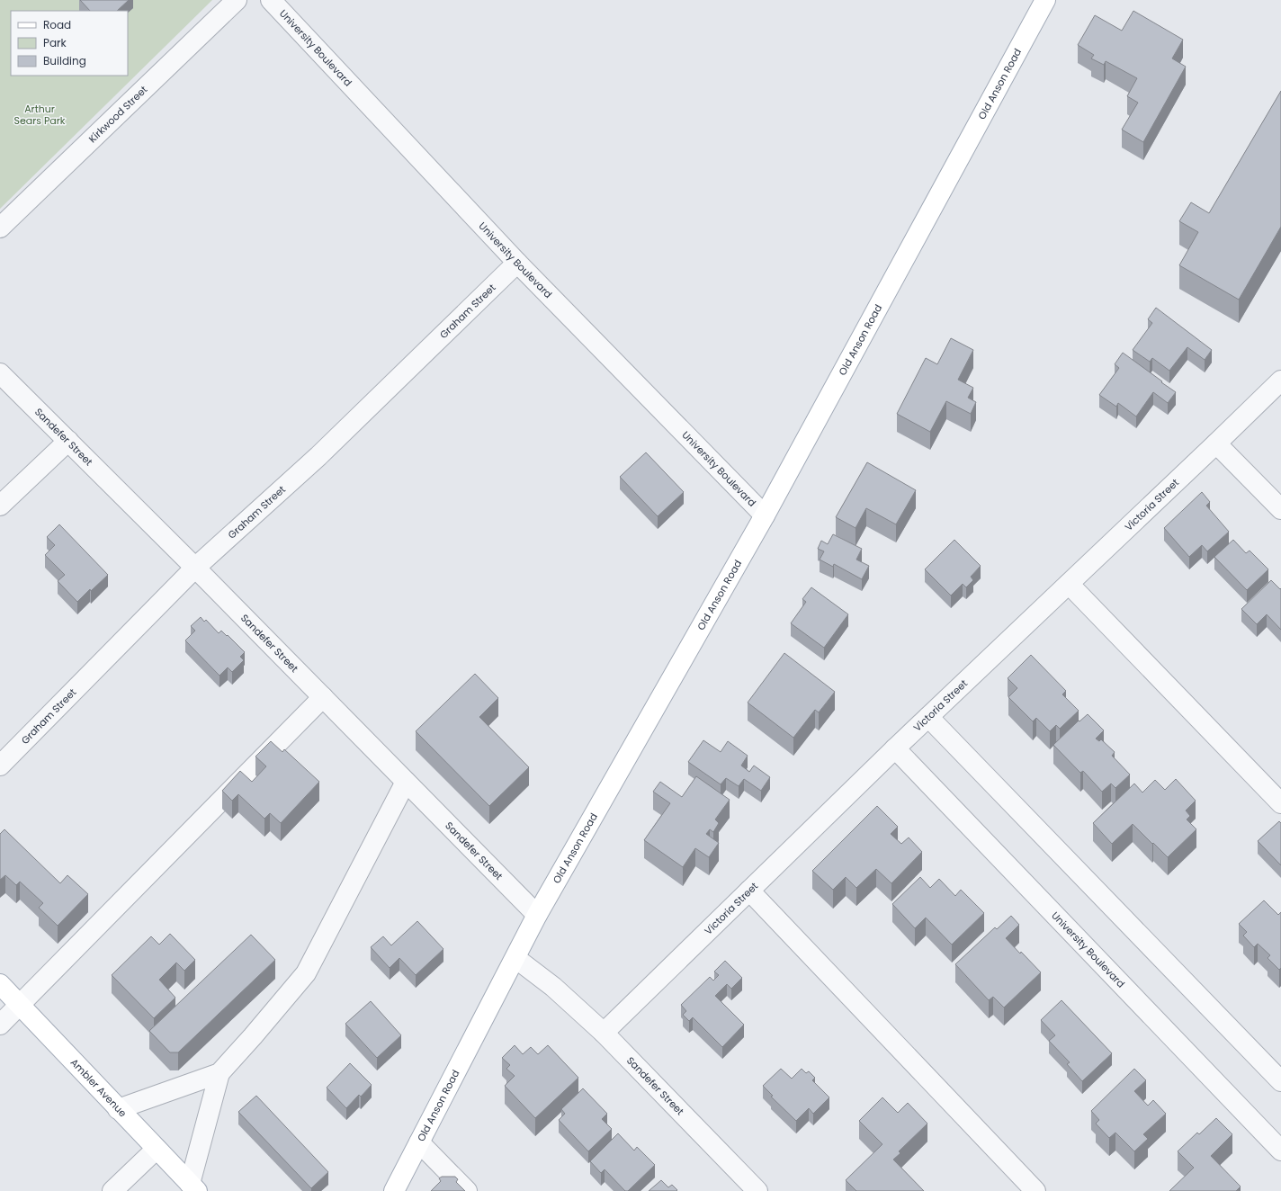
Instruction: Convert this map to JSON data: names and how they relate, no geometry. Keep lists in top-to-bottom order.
{
  "streets": {
    "main road": ["Old Anson Road", "Ambler Avenue"],
    "street": [
      "University Boulevard",
      "Kirkwood Street",
      "Graham Street",
      "Sandefer Street",
      "Victoria Street"
    ]
  },
  "crossings": [
    ["University Boulevard", "Old Anson Road"],
    ["University Boulevard", "Graham Street"],
    ["University Boulevard", "Victoria Street"],
    ["Old Anson Road", "Sandefer Street"],
    ["Graham Street", "Sandefer Street"],
    ["Sandefer Street", "Victoria Street"]
  ],
  "parks": ["Arthur Sears Park"],
  "legend": ["Road", "Park", "Building"]
}
